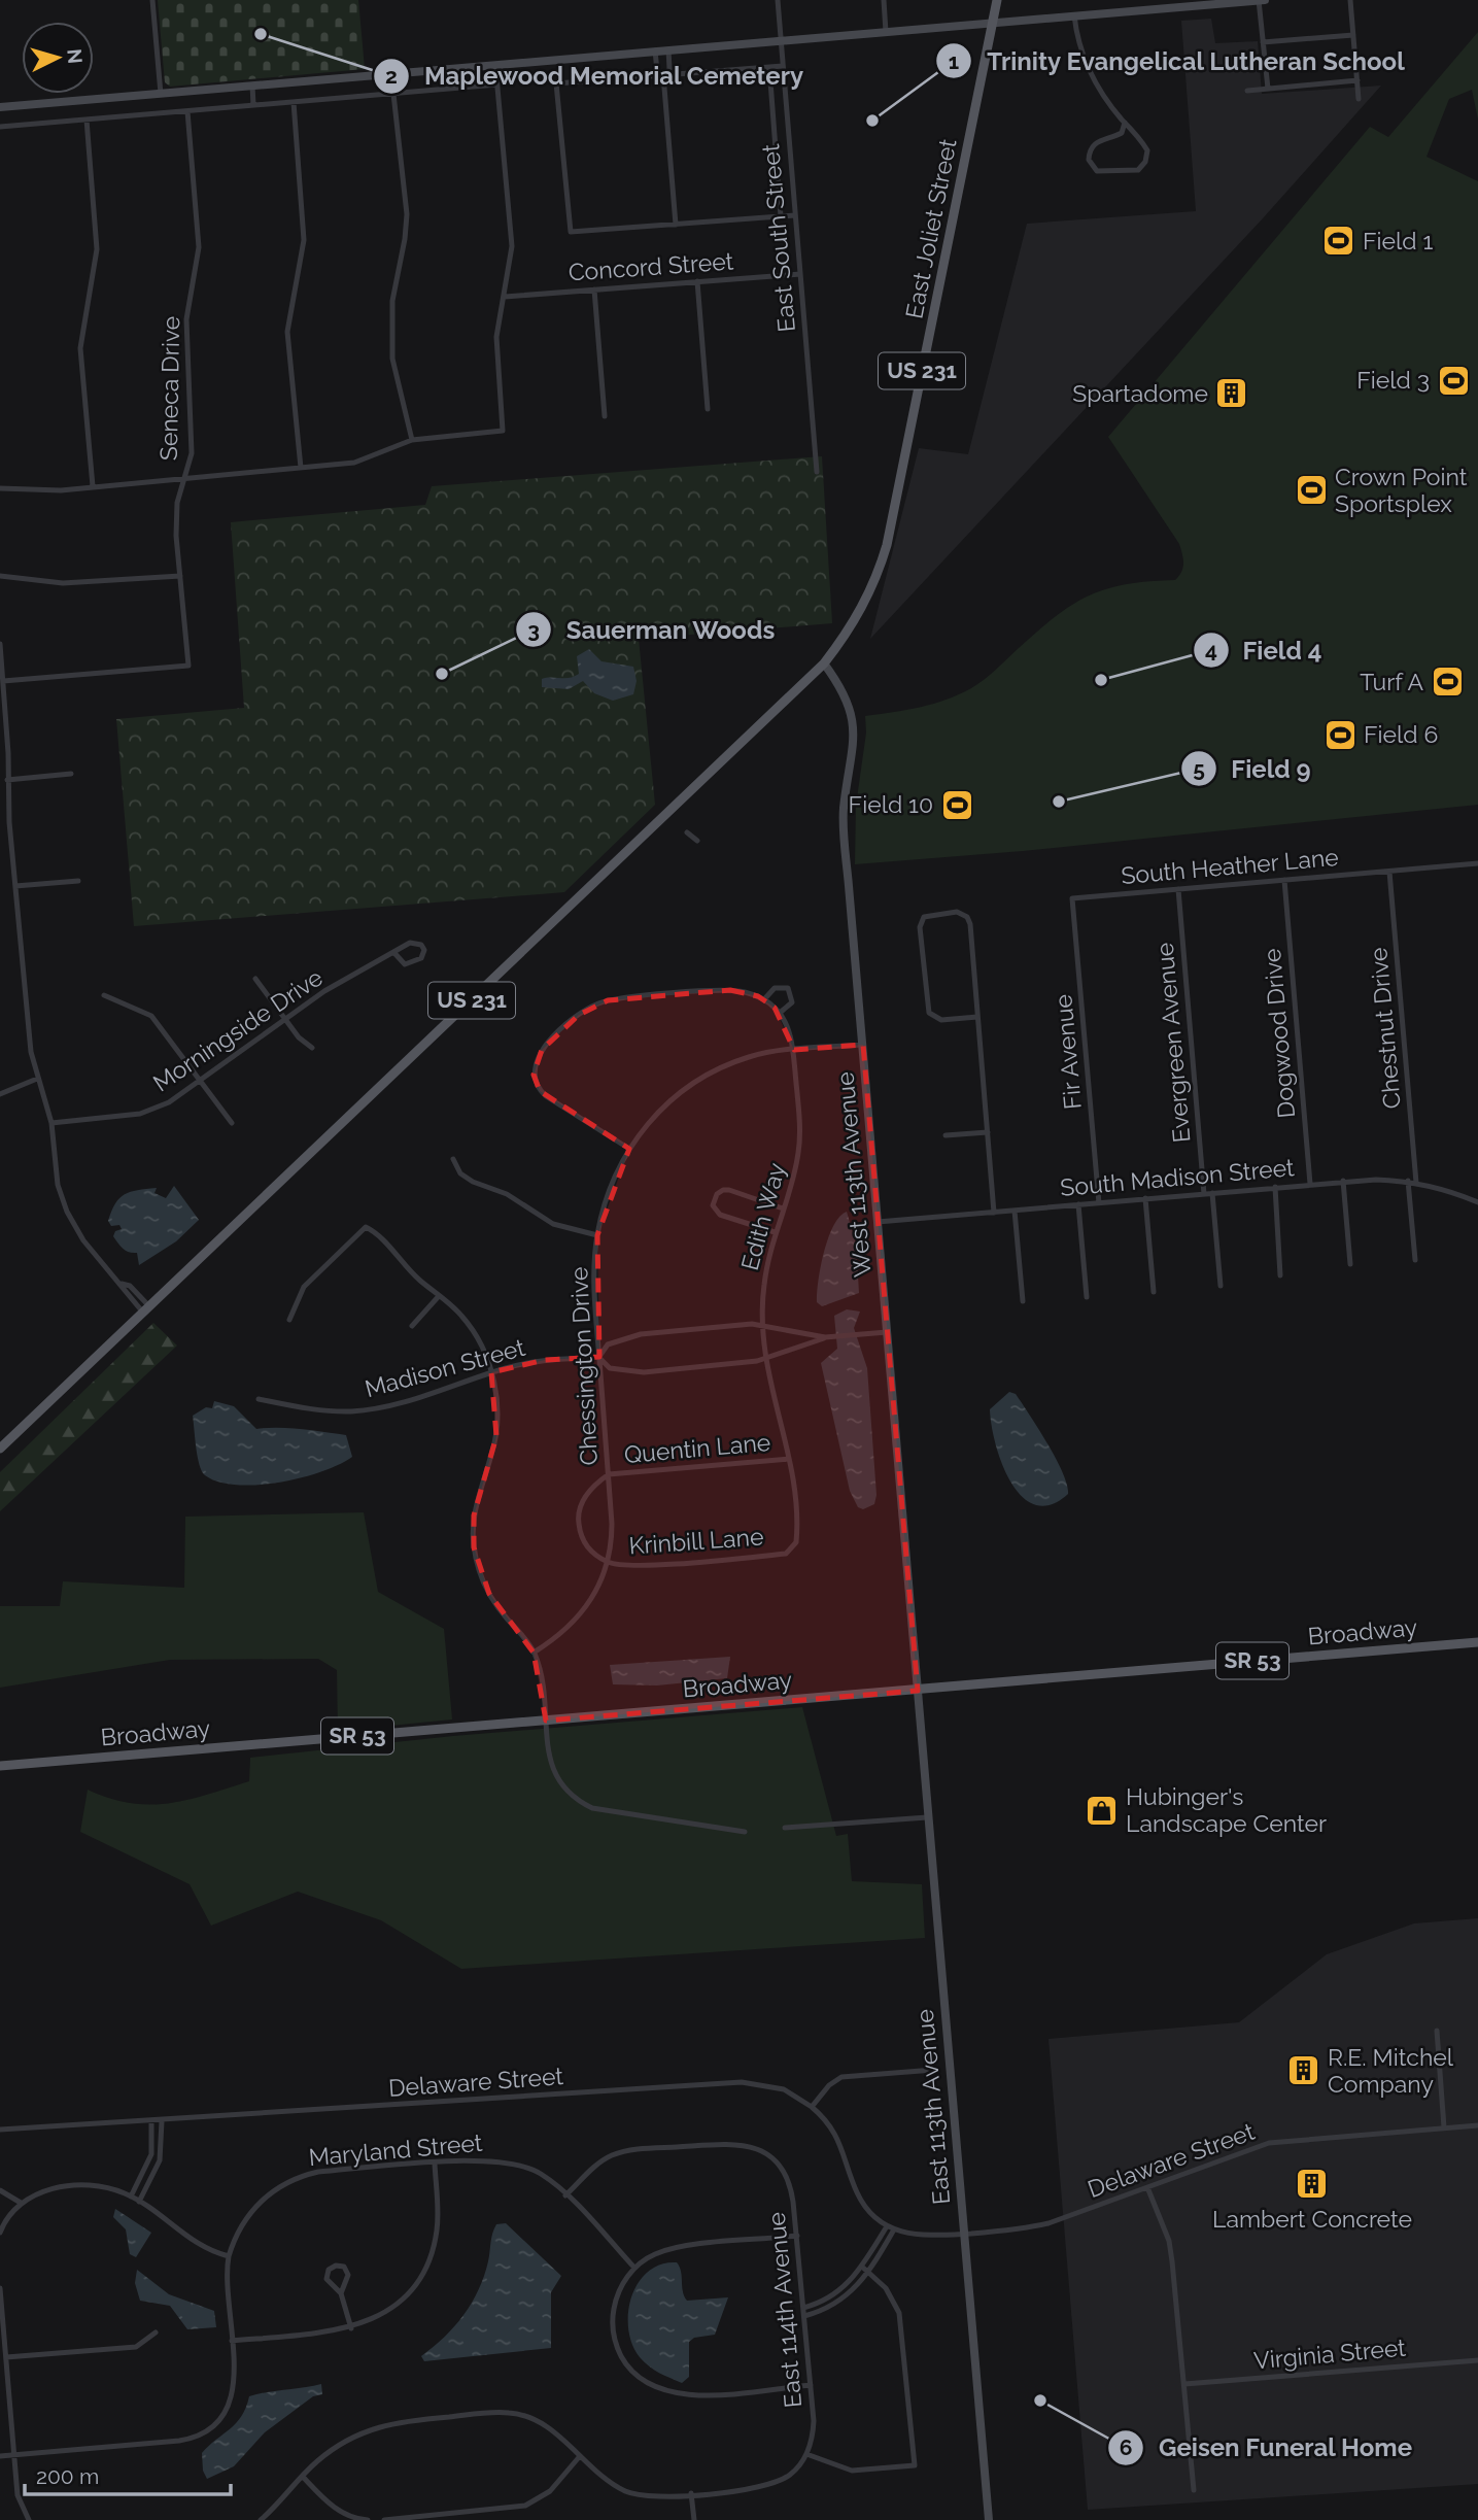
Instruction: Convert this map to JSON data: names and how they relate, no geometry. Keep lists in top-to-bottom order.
{
  "streets": {
    "main road": [
      "East Joliet Street",
      "US 231",
      "Broadway",
      "SR 53"
    ],
    "street": [
      "East South Street",
      "Concord Street",
      "Seneca Drive",
      "South Heather Lane",
      "Chestnut Drive",
      "Morningside Drive",
      "Dogwood Drive",
      "Evergreen Avenue",
      "Fir Avenue",
      "West 113th Avenue",
      "South Madison Street",
      "Edith Way",
      "Chessington Drive",
      "Madison Street",
      "Quentin Lane",
      "Krinbill Lane",
      "Delaware Street",
      "East 113th Avenue",
      "Maryland Street",
      "East 114th Avenue",
      "Virginia Street"
    ]
  },
  "crossings": [
    ["East Joliet Street", "US 231"],
    ["East Joliet Street", "West 113th Avenue"],
    ["East South Street", "Concord Street"],
    ["US 231", "West 113th Avenue"],
    ["South Heather Lane", "Chestnut Drive"],
    ["South Heather Lane", "Dogwood Drive"],
    ["South Heather Lane", "Evergreen Avenue"],
    ["South Heather Lane", "Fir Avenue"],
    ["Chestnut Drive", "South Madison Street"],
    ["Dogwood Drive", "South Madison Street"],
    ["Evergreen Avenue", "South Madison Street"],
    ["Fir Avenue", "South Madison Street"],
    ["West 113th Avenue", "South Madison Street"],
    ["West 113th Avenue", "Chessington Drive"],
    ["West 113th Avenue", "Madison Street"],
    ["West 113th Avenue", "Broadway"],
    ["West 113th Avenue", "East 113th Avenue"],
    ["Edith Way", "Chessington Drive"],
    ["Edith Way", "Madison Street"],
    ["Edith Way", "Quentin Lane"],
    ["Edith Way", "Krinbill Lane"],
    ["Chessington Drive", "Madison Street"],
    ["Chessington Drive", "Quentin Lane"],
    ["Chessington Drive", "Krinbill Lane"],
    ["Broadway", "East 113th Avenue"],
    ["Delaware Street", "East 113th Avenue"],
    ["Maryland Street", "East 114th Avenue"]
  ],
  "places": {
    "other": [
      "Maplewood Memorial Cemetery",
      "Trinity Evangelical Lutheran School",
      "Sauerman Woods",
      "Field 4",
      "Field 9",
      "Geisen Funeral Home"
    ],
    "sports": [
      "Field 1",
      "Field 3",
      "Crown Point Sportsplex",
      "Turf A",
      "Field 6",
      "Field 10"
    ],
    "building": ["Spartadome", "R.E. Mitchel Company", "Lambert Concrete"],
    "shop": ["Hubinger's Landscape Center"]
  },
  "scale_bar": "200 m",
  "north": "right"
}
